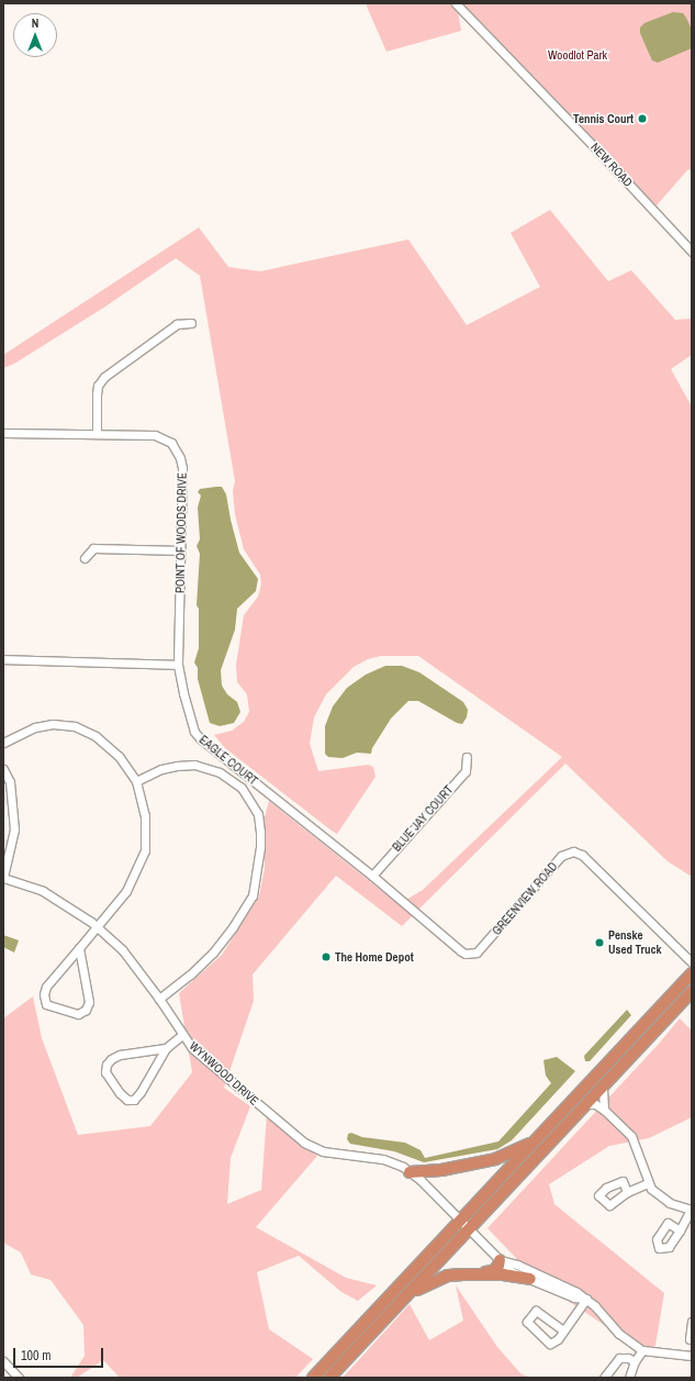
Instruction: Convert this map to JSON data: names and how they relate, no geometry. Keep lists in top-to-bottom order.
{
  "streets": {
    "street": [
      "NEW ROAD",
      "POINT OF WOODS DRIVE",
      "EAGLE COURT",
      "BLUE JAY COURT",
      "GREENVIEW ROAD",
      "WYNWOOD DRIVE"
    ]
  },
  "crossings": [
    ["POINT OF WOODS DRIVE", "EAGLE COURT"],
    ["EAGLE COURT", "BLUE JAY COURT"],
    ["EAGLE COURT", "GREENVIEW ROAD"],
    ["BLUE JAY COURT", "GREENVIEW ROAD"]
  ],
  "parks": ["Woodlot Park"],
  "places": ["Tennis Court", "Penske Used Truck", "The Home Depot"],
  "scale_bar": "100 m",
  "north": "top"
}
